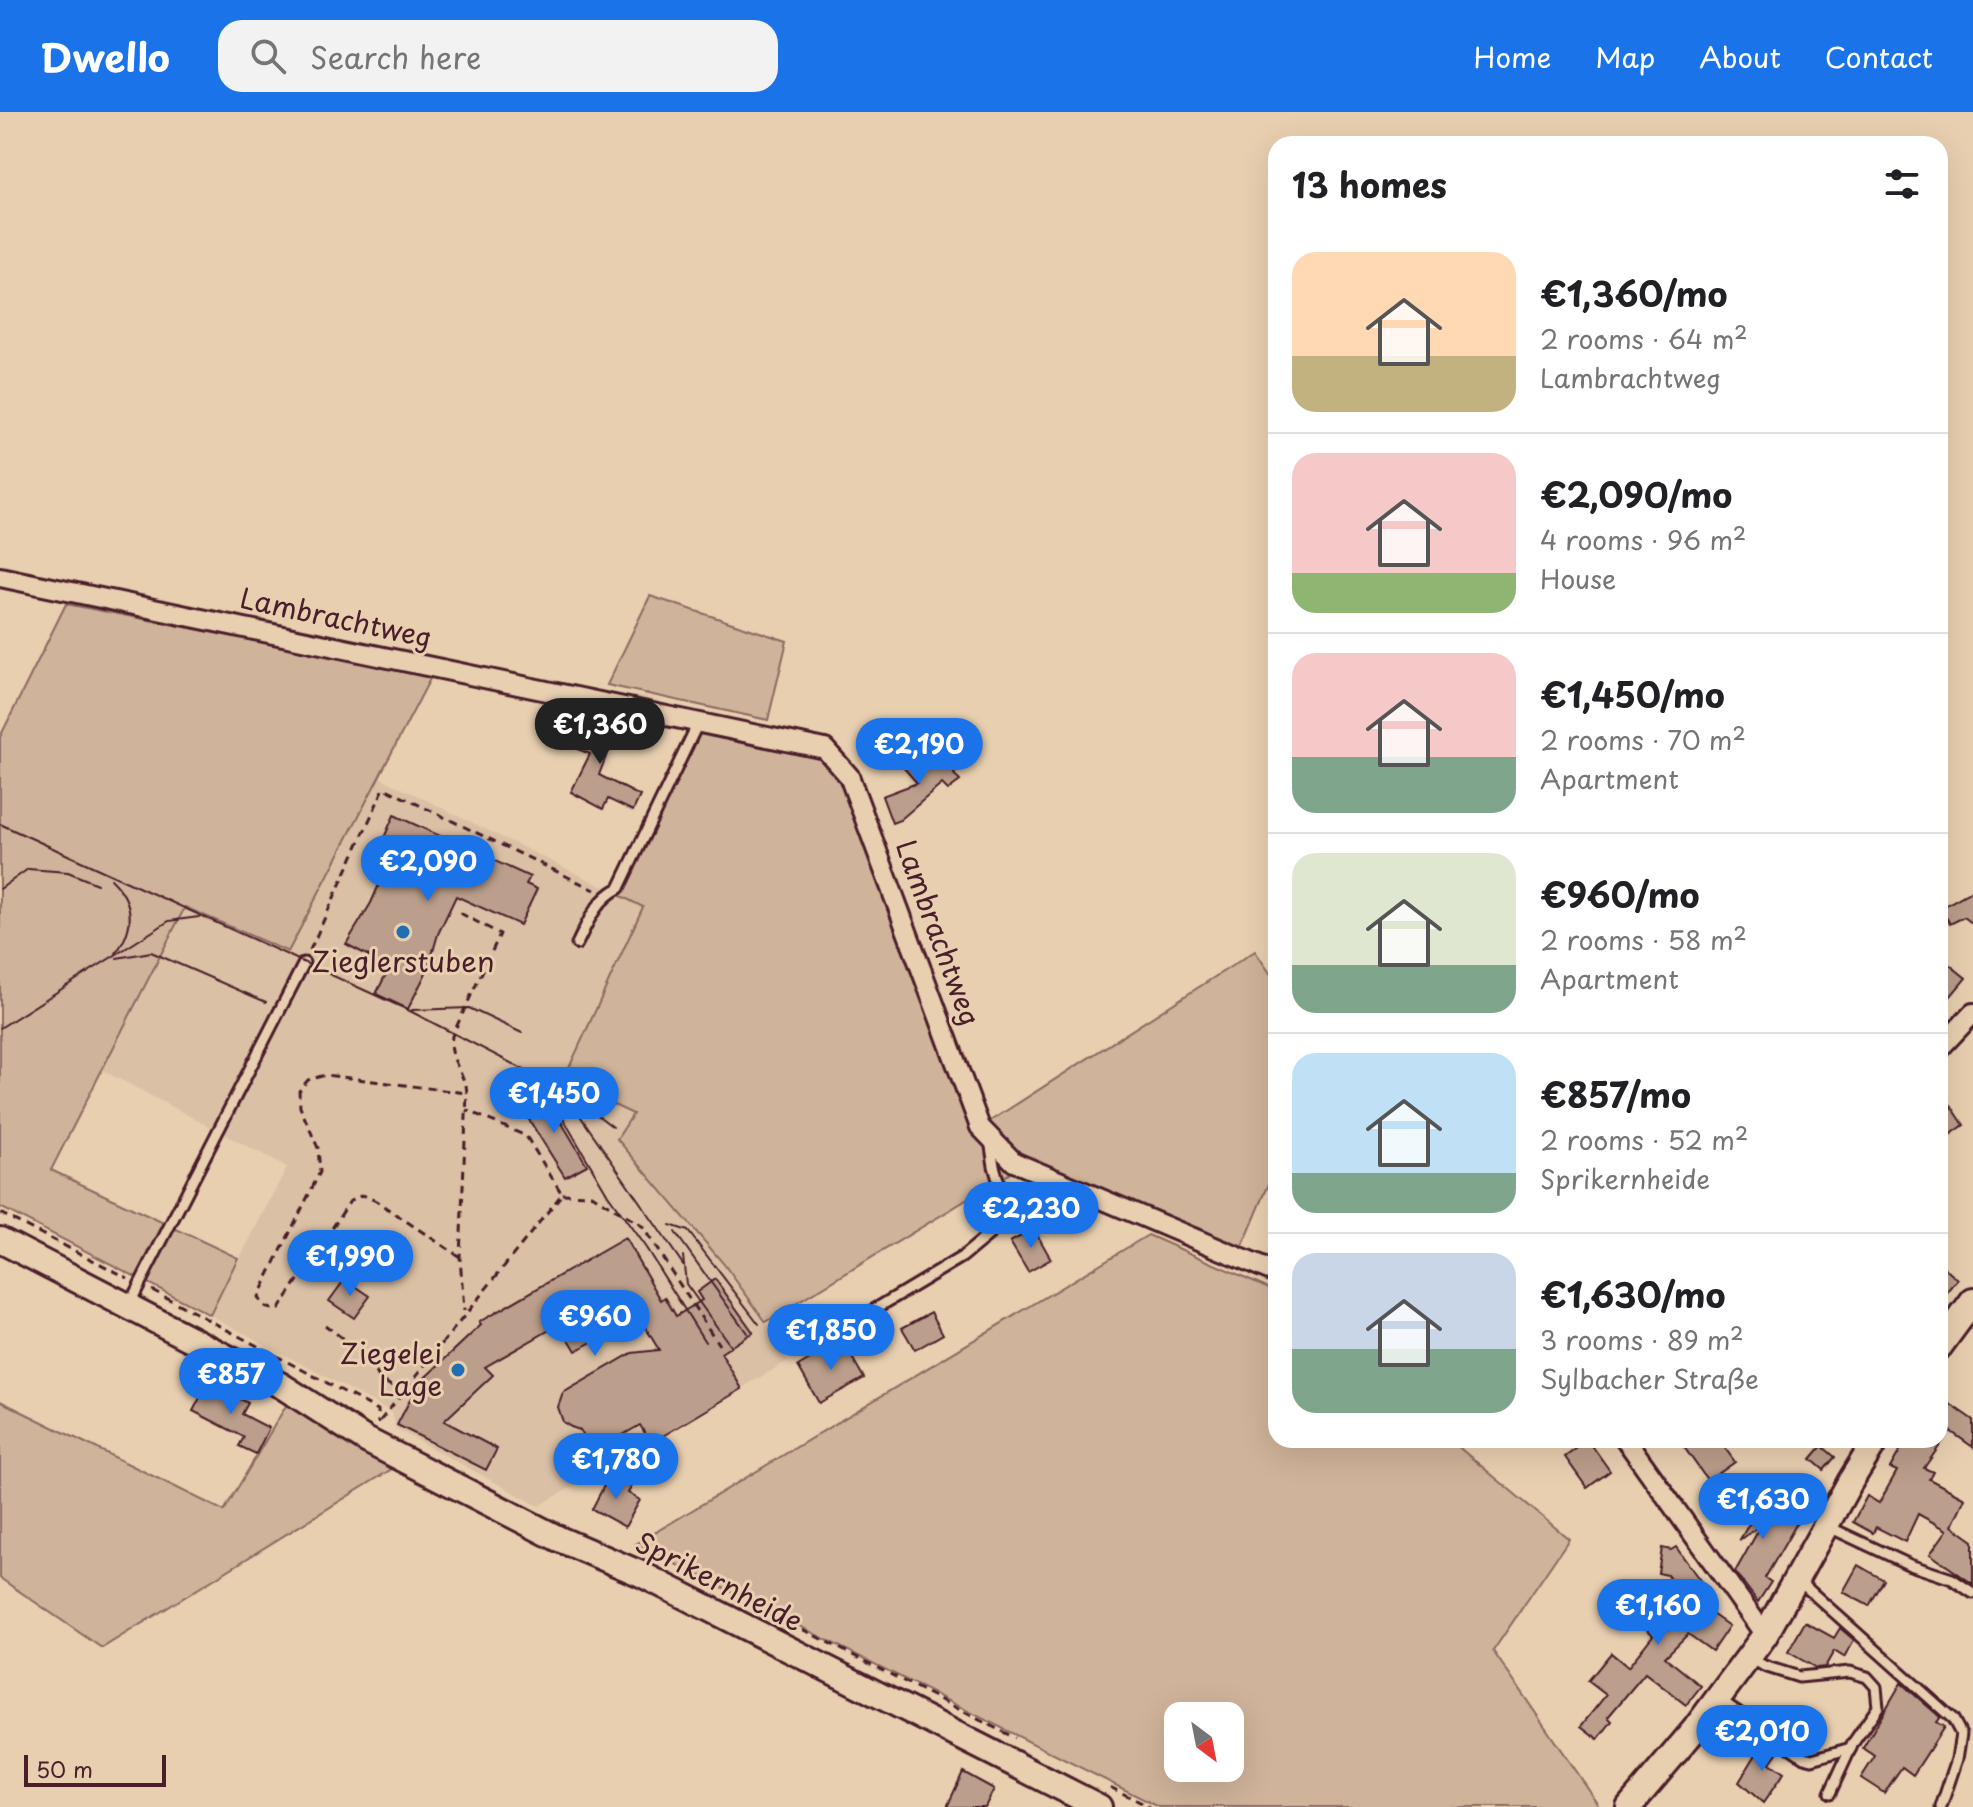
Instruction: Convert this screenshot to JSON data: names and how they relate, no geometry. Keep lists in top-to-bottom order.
{
  "streets": {
    "main road": ["Sprikernheide"],
    "street": ["Lambrachtweg"]
  },
  "places": ["Zieglerstuben", "Ziegelei Lage"],
  "scale_bar": "50 m",
  "north": "bottom right",
  "page": {
    "header": "Dwello",
    "search": "Search here",
    "nav": [
      "Home",
      "Map",
      "About",
      "Contact"
    ],
    "heading": "13 homes",
    "list": [
      {
        "name": "€1,360/mo",
        "note": "2 rooms · 64 m² · Lambrachtweg"
      },
      {
        "name": "€2,090/mo",
        "note": "4 rooms · 96 m² · House"
      },
      {
        "name": "€1,450/mo",
        "note": "2 rooms · 70 m² · Apartment"
      },
      {
        "name": "€960/mo",
        "note": "2 rooms · 58 m² · Apartment"
      },
      {
        "name": "€857/mo",
        "note": "2 rooms · 52 m² · Sprikernheide"
      },
      {
        "name": "€1,630/mo",
        "note": "3 rooms · 89 m² · Sylbacher Straße"
      }
    ],
    "price": [
      "€1,360",
      "€2,190",
      "€2,090",
      "€1,450",
      "€2,230",
      "€1,990",
      "€960",
      "€1,850",
      "€857",
      "€1,780",
      "€1,630",
      "€1,160",
      "€2,010"
    ],
    "scale": "50 m"
  }
}
